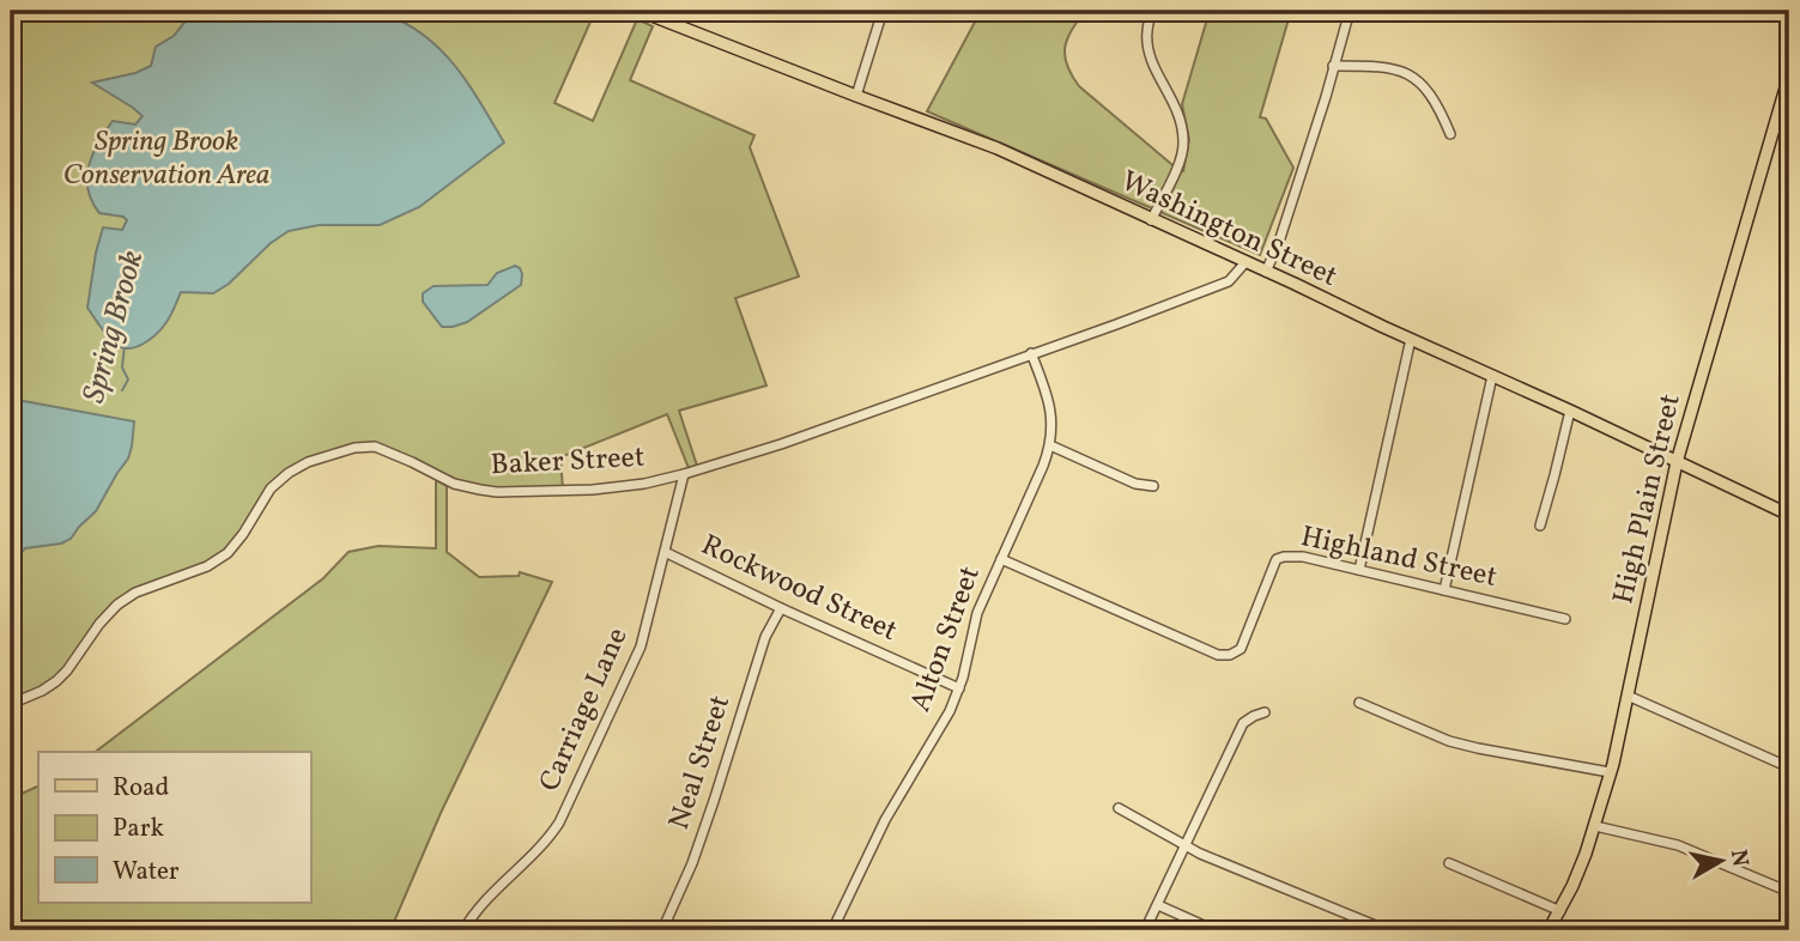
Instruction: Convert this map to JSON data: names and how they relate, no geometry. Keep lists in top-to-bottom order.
{
  "streets": {
    "main road": ["Washington Street", "High Plain Street"],
    "street": [
      "Baker Street",
      "Highland Street",
      "Rockwood Street",
      "Alton Street",
      "Carriage Lane",
      "Neal Street"
    ]
  },
  "crossings": [
    ["Washington Street", "Baker Street"],
    ["Washington Street", "High Plain Street"],
    ["Baker Street", "Alton Street"],
    ["Baker Street", "Carriage Lane"],
    ["Highland Street", "Alton Street"],
    ["Rockwood Street", "Alton Street"],
    ["Rockwood Street", "Carriage Lane"],
    ["Rockwood Street", "Neal Street"]
  ],
  "water": ["Spring Brook"],
  "parks": ["Spring Brook Conservation Area"],
  "legend": ["Road", "Park", "Water"],
  "north": "right"
}
